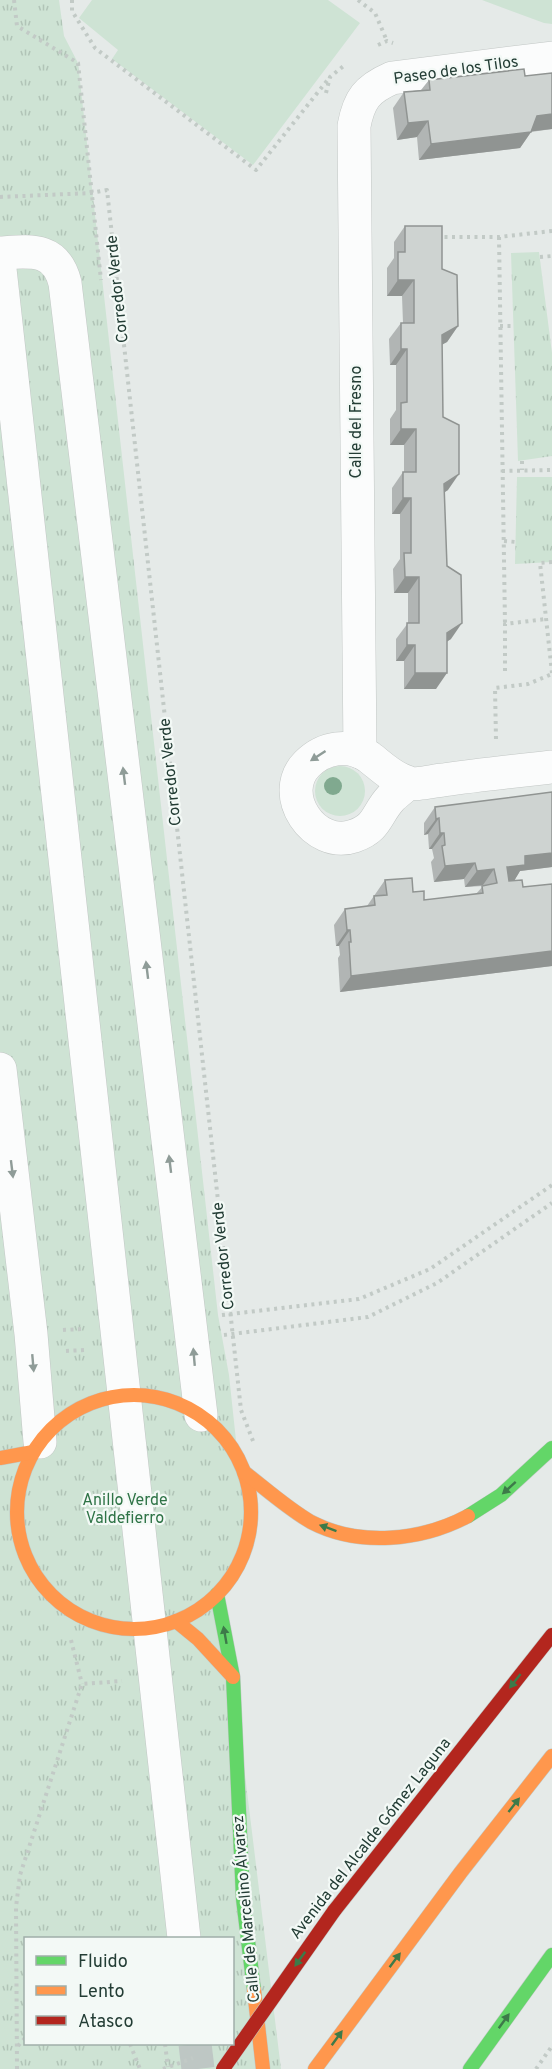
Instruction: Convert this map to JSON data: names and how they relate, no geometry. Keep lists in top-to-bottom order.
{
  "streets": {
    "street": [
      "Paseo de los Tilos",
      "Calle del Fresno",
      "Avenida del Alcalde Gómez Laguna",
      "Calle de Marcelino Álvarez"
    ],
    "path": ["Corredor Verde"]
  },
  "crossings": [
    ["Paseo de los Tilos", "Calle del Fresno"]
  ],
  "parks": ["Anillo Verde Valdefierro"],
  "legend": ["Fluido", "Lento", "Atasco"]
}
